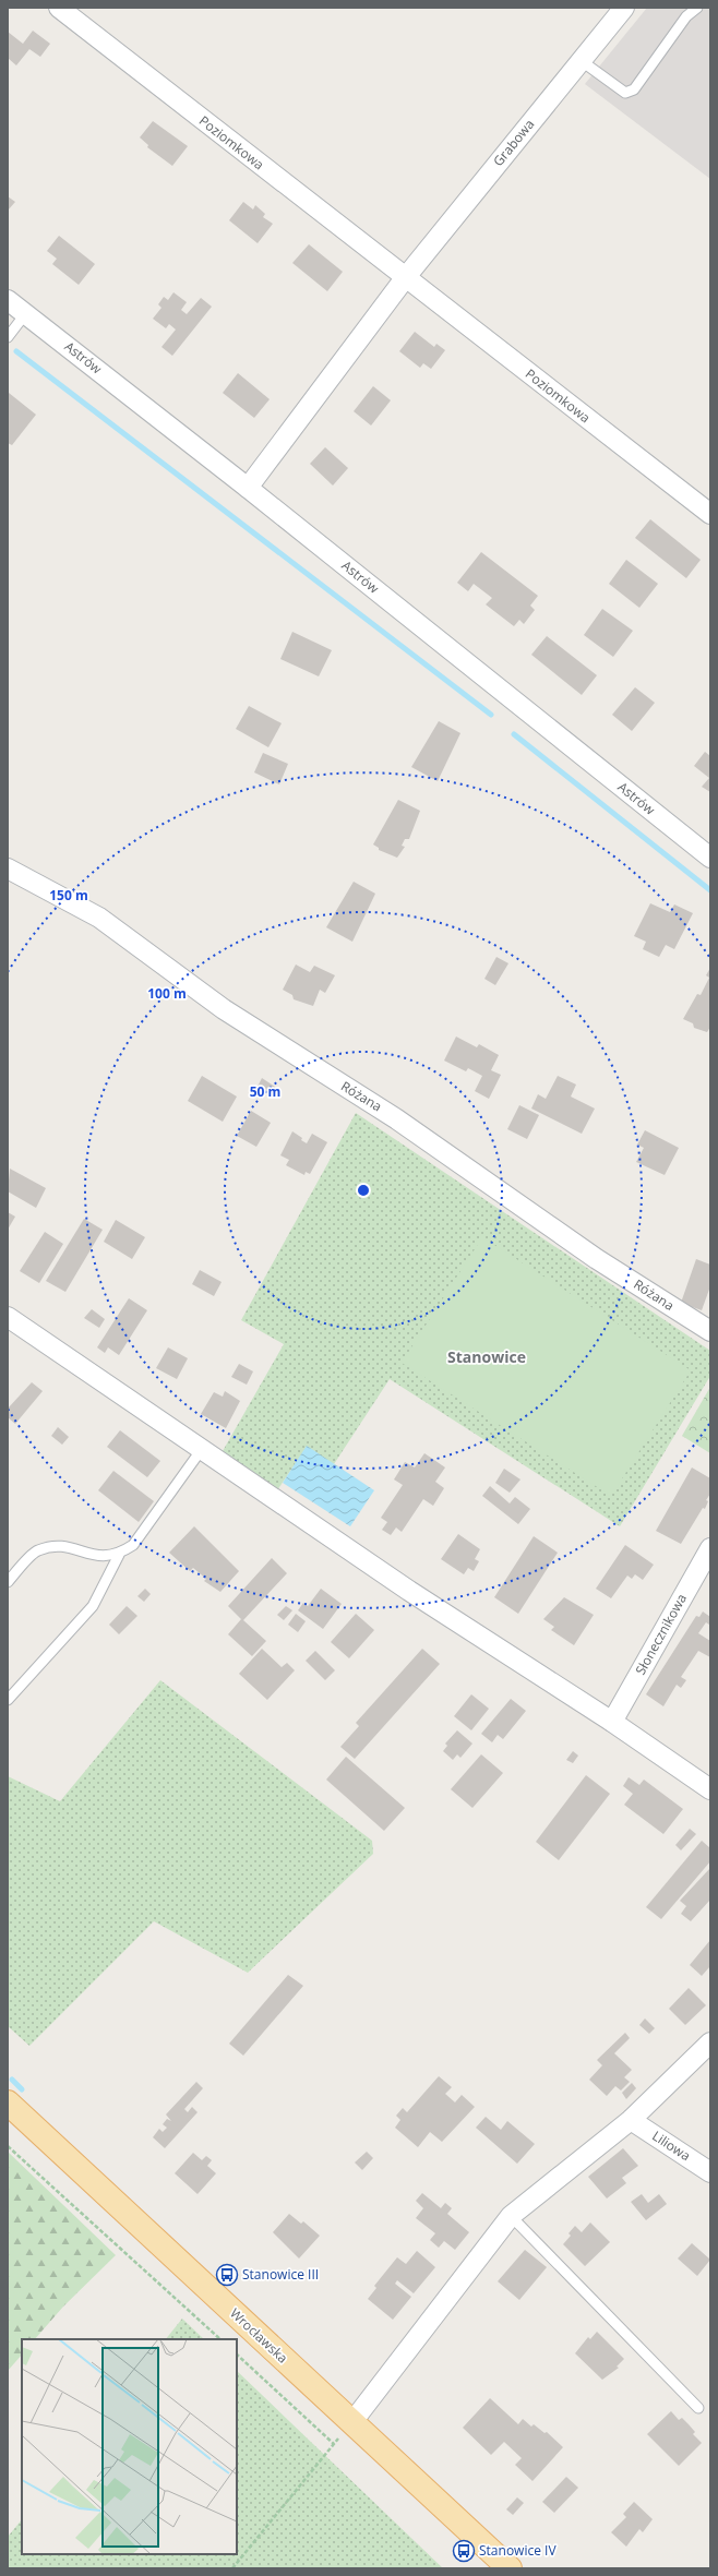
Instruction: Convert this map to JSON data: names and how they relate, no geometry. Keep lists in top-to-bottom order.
{
  "streets": {
    "main road": ["Wrocławska"],
    "street": [
      "Poziomkowa",
      "Grabowa",
      "Astrów",
      "Różana",
      "Słonecznikowa",
      "Liliowa"
    ]
  },
  "crossings": [
    ["Poziomkowa", "Grabowa"]
  ],
  "districts": ["Stanowice"],
  "places": {
    "bus stop": ["Stanowice III", "Stanowice IV"]
  },
  "rings": ["150 m", "100 m", "50 m"]
}
